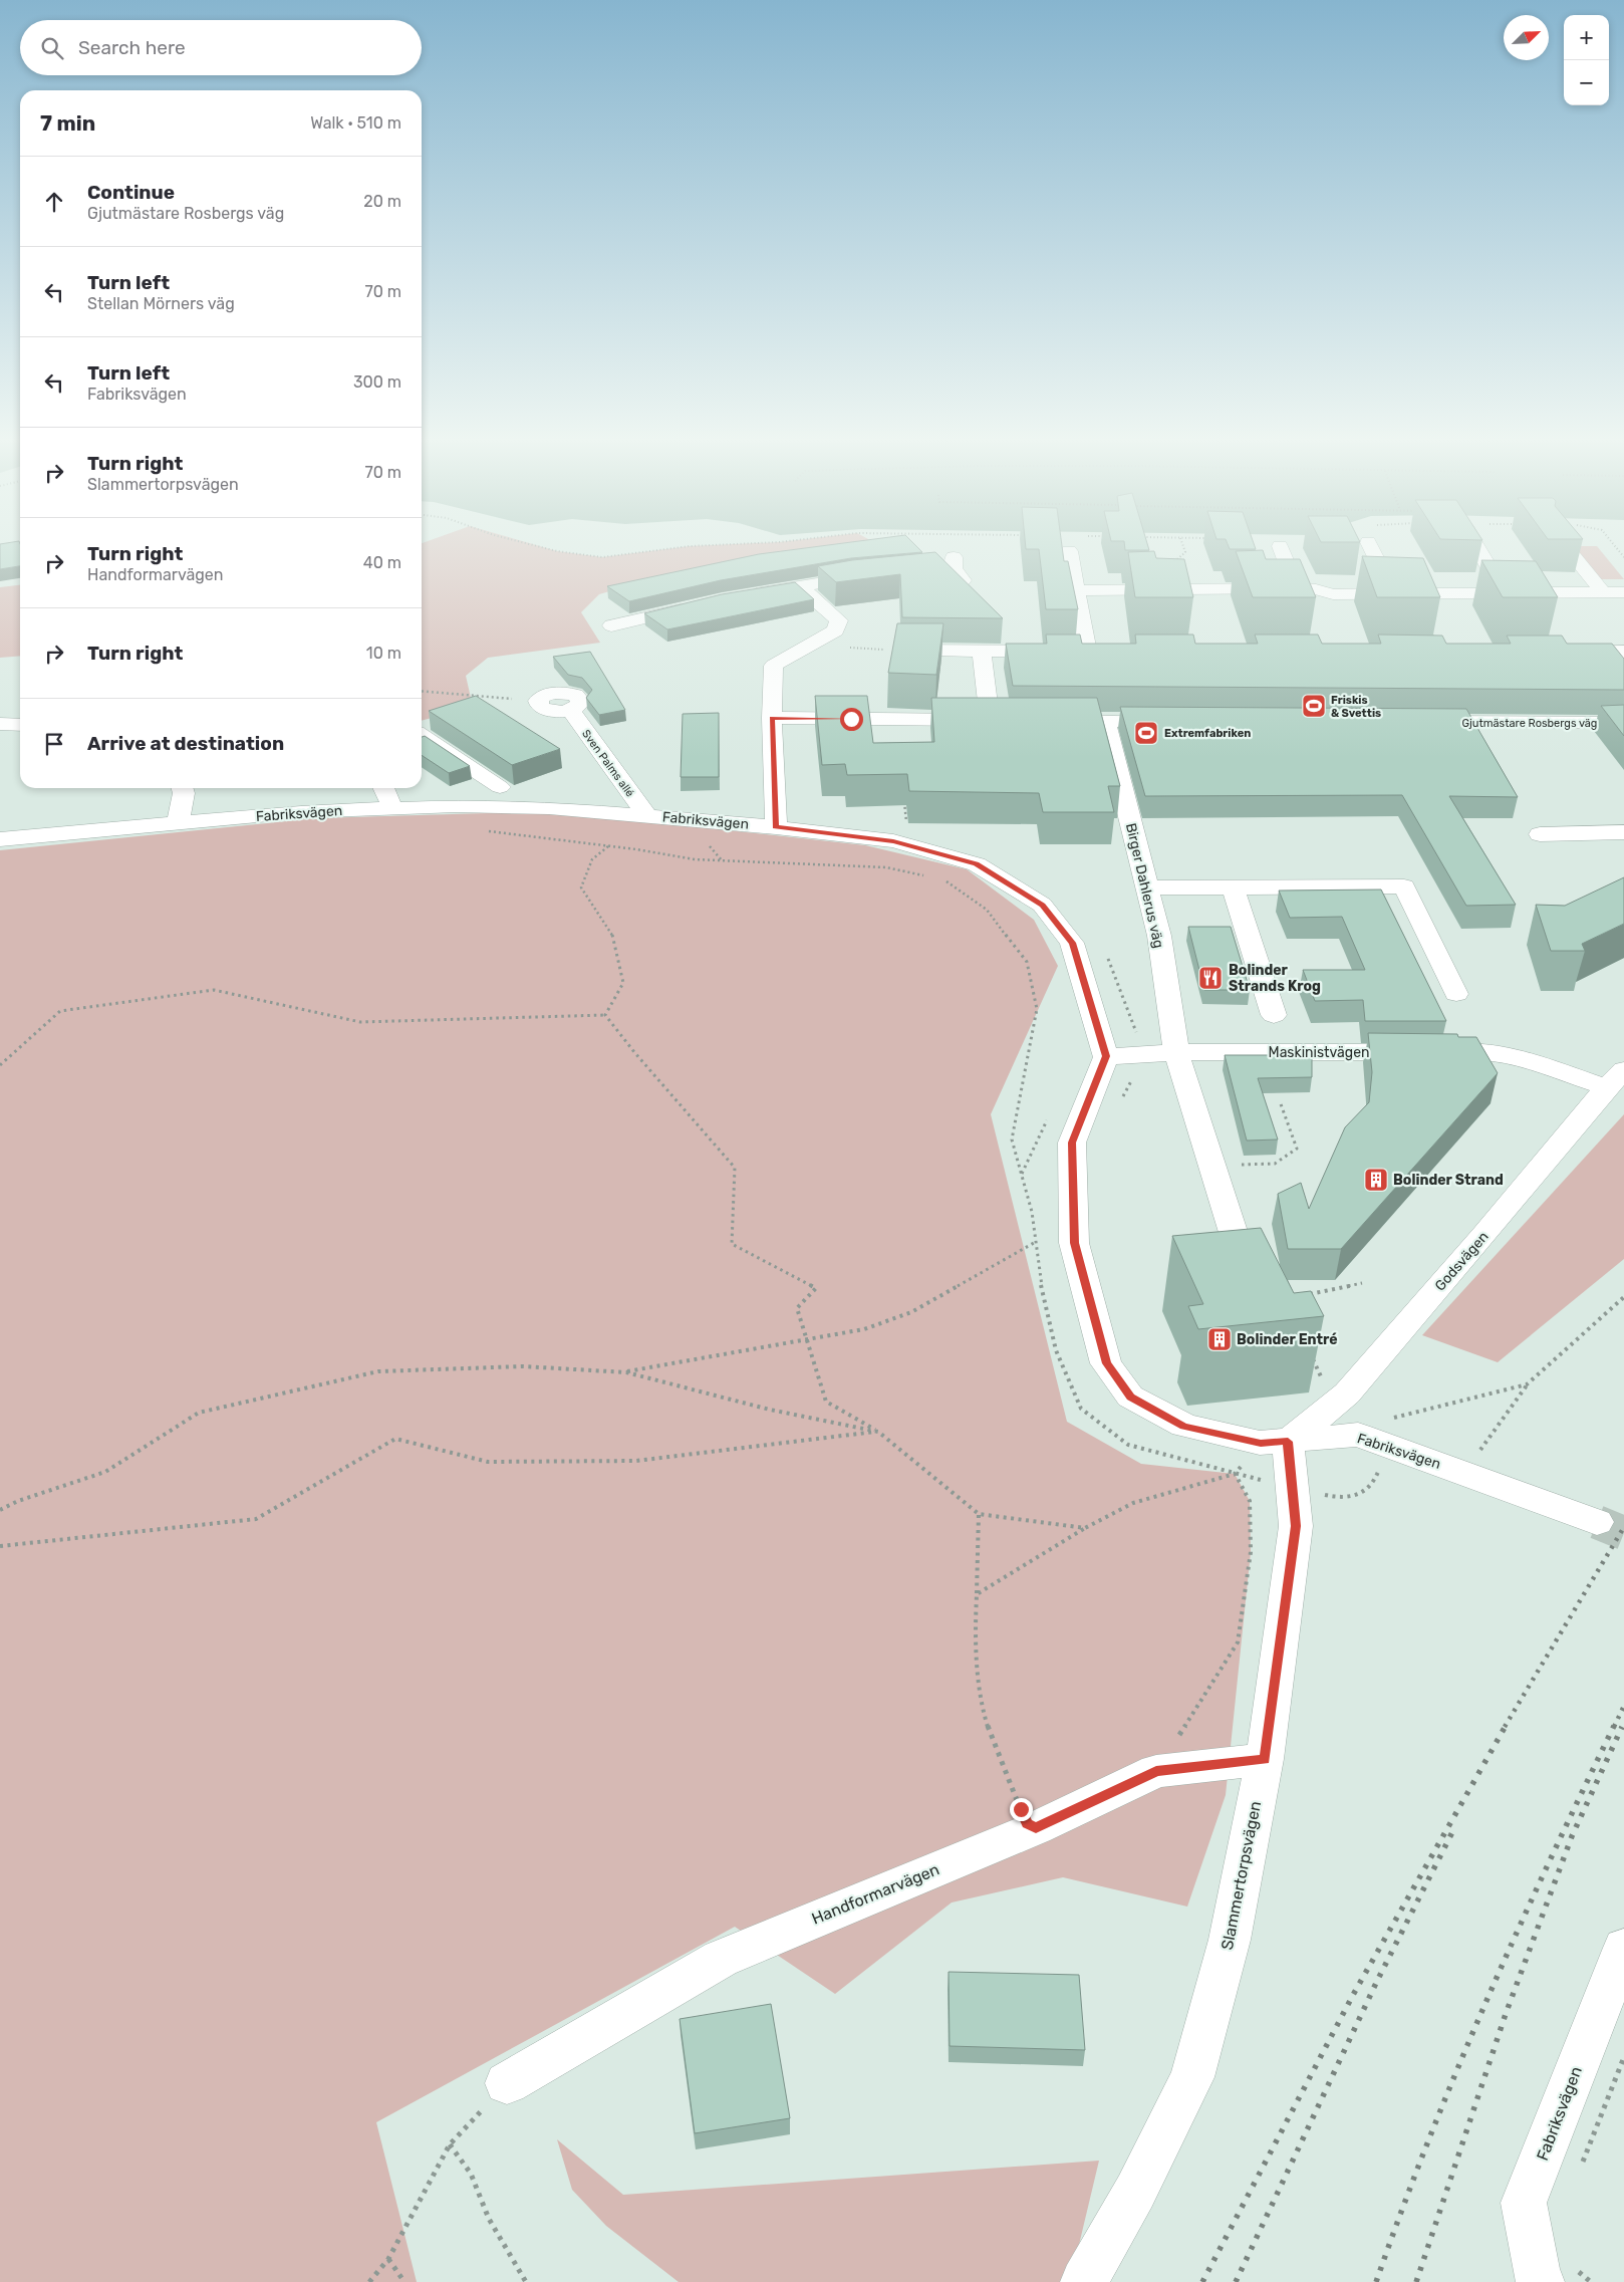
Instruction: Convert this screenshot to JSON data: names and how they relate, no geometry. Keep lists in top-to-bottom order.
{
  "streets": {
    "street": [
      "Gjutmästare Rosbergs väg",
      "Sven Palms allé",
      "Fabriksvägen",
      "Birger Dahlerus väg",
      "Maskinistvägen",
      "Godsvägen",
      "Slammertorpsvägen",
      "Handformarvägen"
    ]
  },
  "crossings": [
    ["Sven Palms allé", "Fabriksvägen"],
    ["Fabriksvägen", "Godsvägen"],
    ["Fabriksvägen", "Slammertorpsvägen"],
    ["Birger Dahlerus väg", "Maskinistvägen"],
    ["Maskinistvägen", "Godsvägen"],
    ["Godsvägen", "Slammertorpsvägen"],
    ["Slammertorpsvägen", "Handformarvägen"]
  ],
  "places": {
    "sports": ["Friskis & Svettis", "Extremfabriken"],
    "restaurant": ["Bolinder Strands Krog"],
    "building": ["Bolinder Strand", "Bolinder Entré"]
  },
  "north": "top right",
  "page": {
    "map_buttons": ["+", "−"],
    "search": "Search here",
    "heading": ["7 min", "Walk · 510 m"],
    "list": [
      ["Continue", "Gjutmästare Rosbergs väg", "20 m"],
      ["Turn left", "Stellan Mörners väg", "70 m"],
      ["Turn left", "Fabriksvägen", "300 m"],
      ["Turn right", "Slammertorpsvägen", "70 m"],
      ["Turn right", "Handformarvägen", "40 m"],
      ["Turn right", "10 m"],
      "Arrive at destination"
    ]
  }
}
